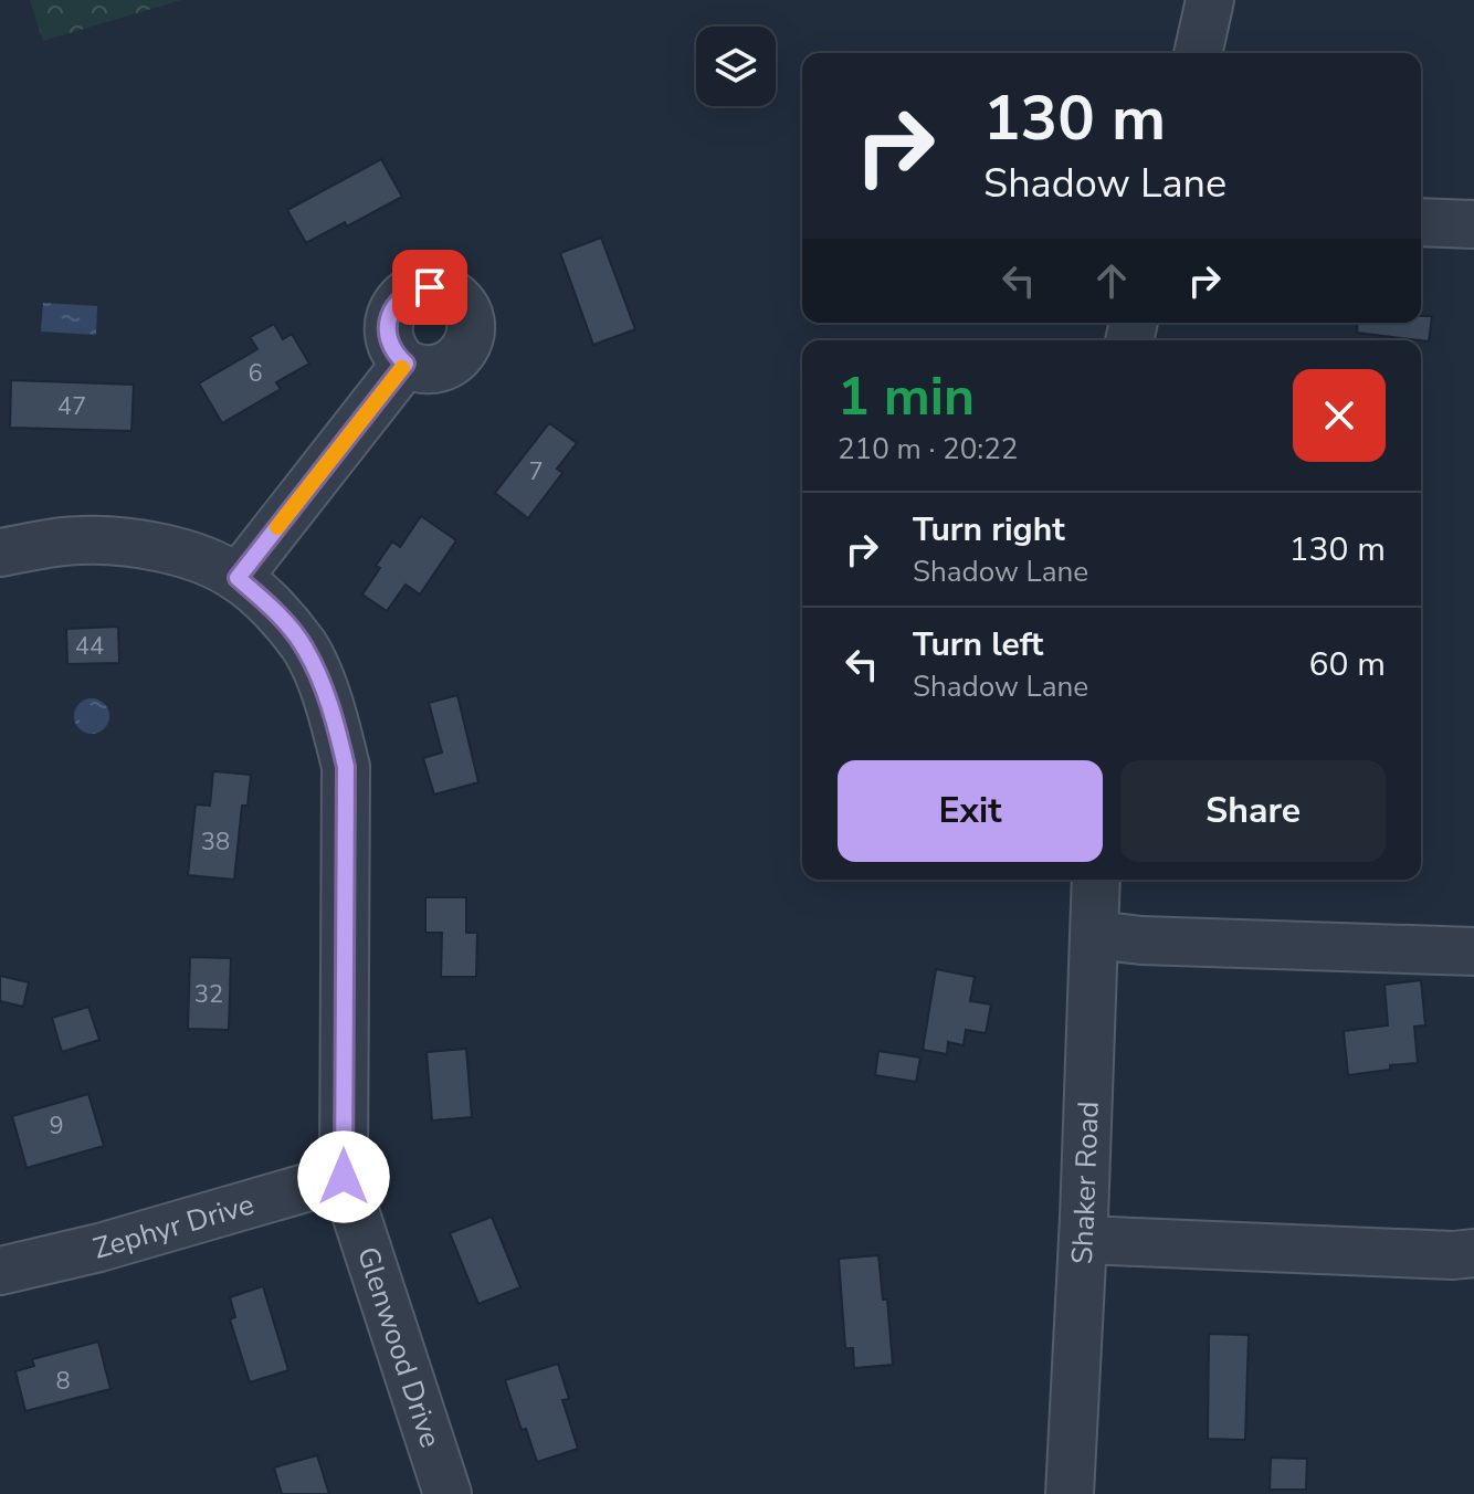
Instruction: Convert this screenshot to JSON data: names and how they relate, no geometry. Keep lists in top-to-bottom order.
{
  "streets": {
    "street": ["Shaker Road", "Zephyr Drive", "Glenwood Drive"]
  },
  "crossings": [
    ["Zephyr Drive", "Glenwood Drive"]
  ],
  "house_numbers": [
    "6",
    "47",
    "7",
    "44",
    "38",
    "32",
    "9",
    "8"
  ],
  "page": {
    "turn": ["130 m", "Shadow Lane"],
    "heading": ["1 min", "210 m · 20:22"],
    "list": [
      {
        "name": "Turn right",
        "note": "Shadow Lane",
        "value": "130 m"
      },
      {
        "name": "Turn left",
        "note": "Shadow Lane",
        "value": "60 m"
      }
    ],
    "buttons": ["Exit", "Share"]
  }
}
